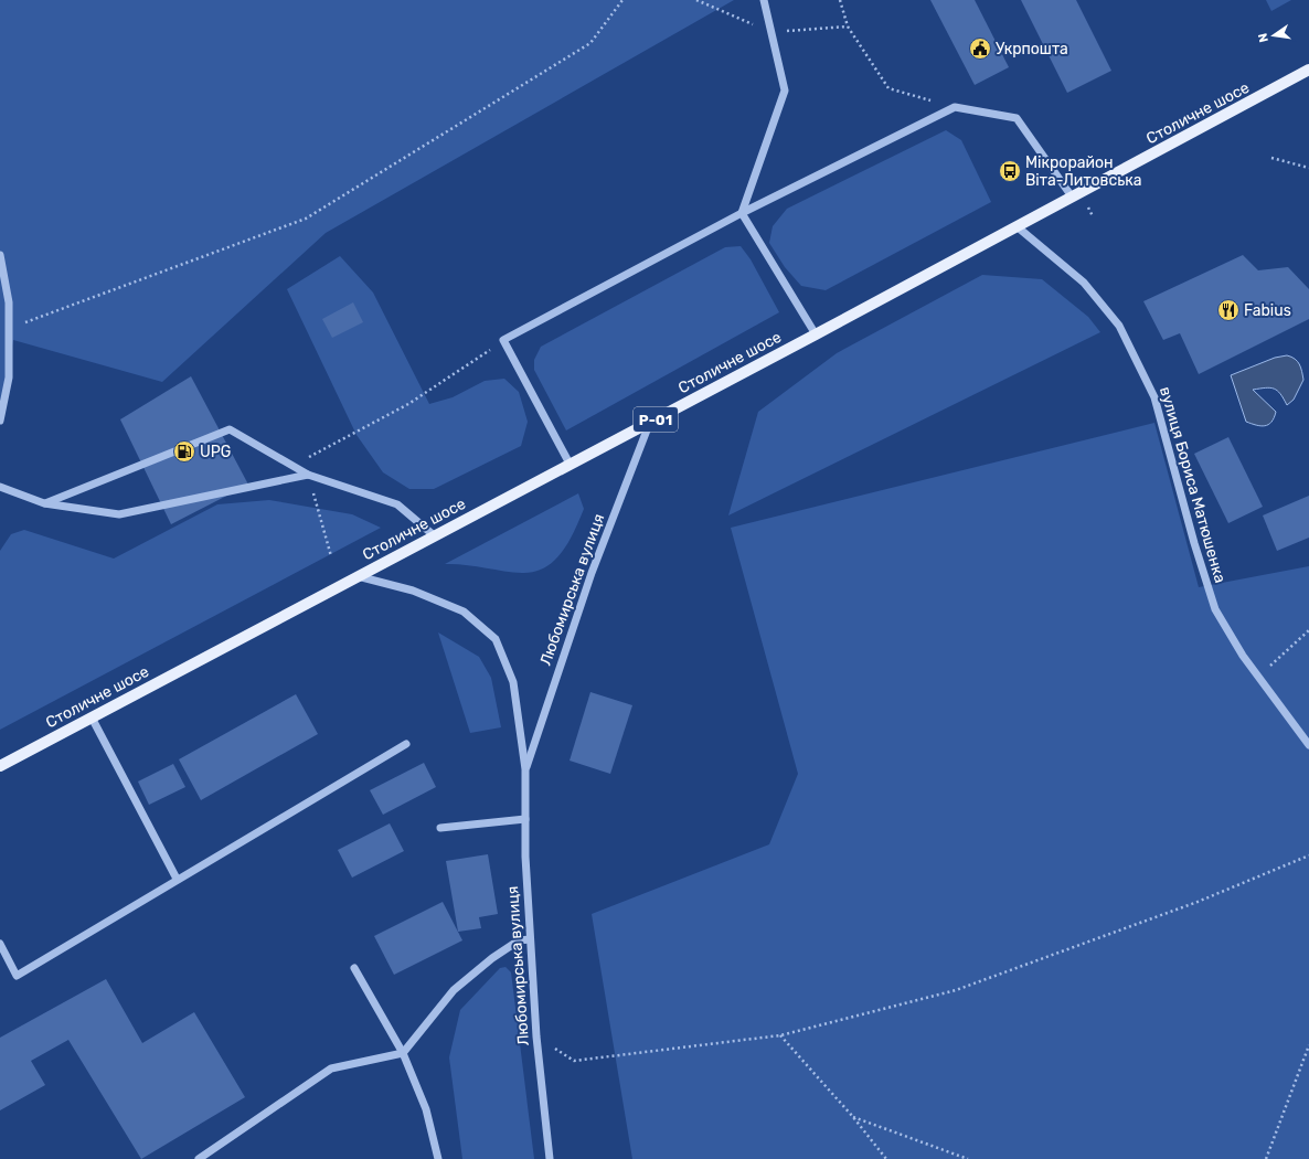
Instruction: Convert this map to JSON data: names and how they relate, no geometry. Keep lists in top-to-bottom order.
{
  "streets": {
    "main road": ["Столичне шосе", "Р-01"],
    "street": ["вулиця Бориса Матюшенка", "Любомирська вулиця"]
  },
  "crossings": [
    ["Столичне шосе", "вулиця Бориса Матюшенка"],
    ["Столичне шосе", "Любомирська вулиця"]
  ],
  "places": {
    "public building": ["Укрпошта"],
    "bus stop": ["Мікрорайон Віта-Литовська"],
    "restaurant": ["Fabius"],
    "fuel station": ["UPG"]
  },
  "north": "left"
}
